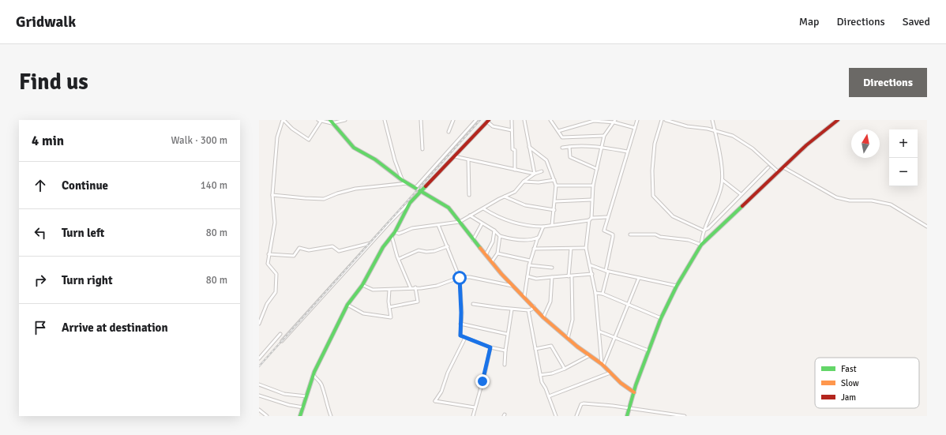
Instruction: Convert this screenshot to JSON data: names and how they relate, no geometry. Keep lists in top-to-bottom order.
{
  "legend": ["Fast", "Slow", "Jam"],
  "north": "top",
  "page": {
    "header": "Gridwalk",
    "nav": ["Map", "Directions", "Saved"],
    "buttons": "Directions",
    "title": "Find us",
    "heading": ["4 min", "Walk · 300 m"],
    "map_buttons": ["+", "−"],
    "list": [
      ["Continue", "140 m"],
      ["Turn left", "80 m"],
      ["Turn right", "80 m"],
      "Arrive at destination"
    ]
  }
}
